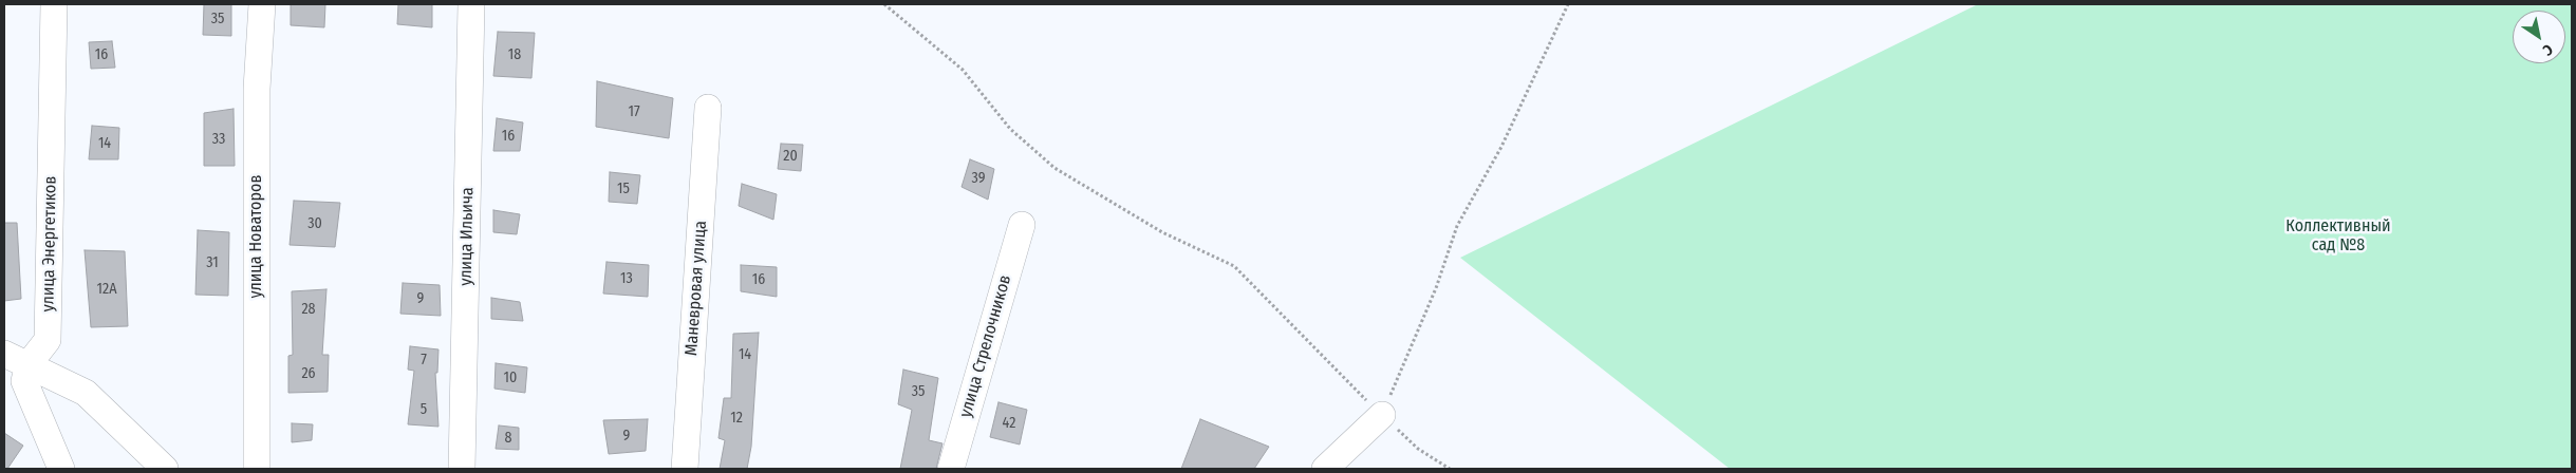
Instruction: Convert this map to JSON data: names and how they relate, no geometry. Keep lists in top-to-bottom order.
{
  "streets": {
    "street": [
      "улица Новаторов",
      "улица Ильича",
      "улица Энергетиков",
      "Маневровая улица",
      "улица Стрелочников"
    ]
  },
  "parks": ["Коллективный сад №8"],
  "house_numbers": [
    "35",
    "16",
    "18",
    "17",
    "16",
    "33",
    "14",
    "20",
    "39",
    "15",
    "30",
    "31",
    "13",
    "16",
    "12А",
    "9",
    "28",
    "14",
    "7",
    "26",
    "10",
    "35",
    "5",
    "12",
    "42",
    "9",
    "8"
  ],
  "north": "bottom right"
}
